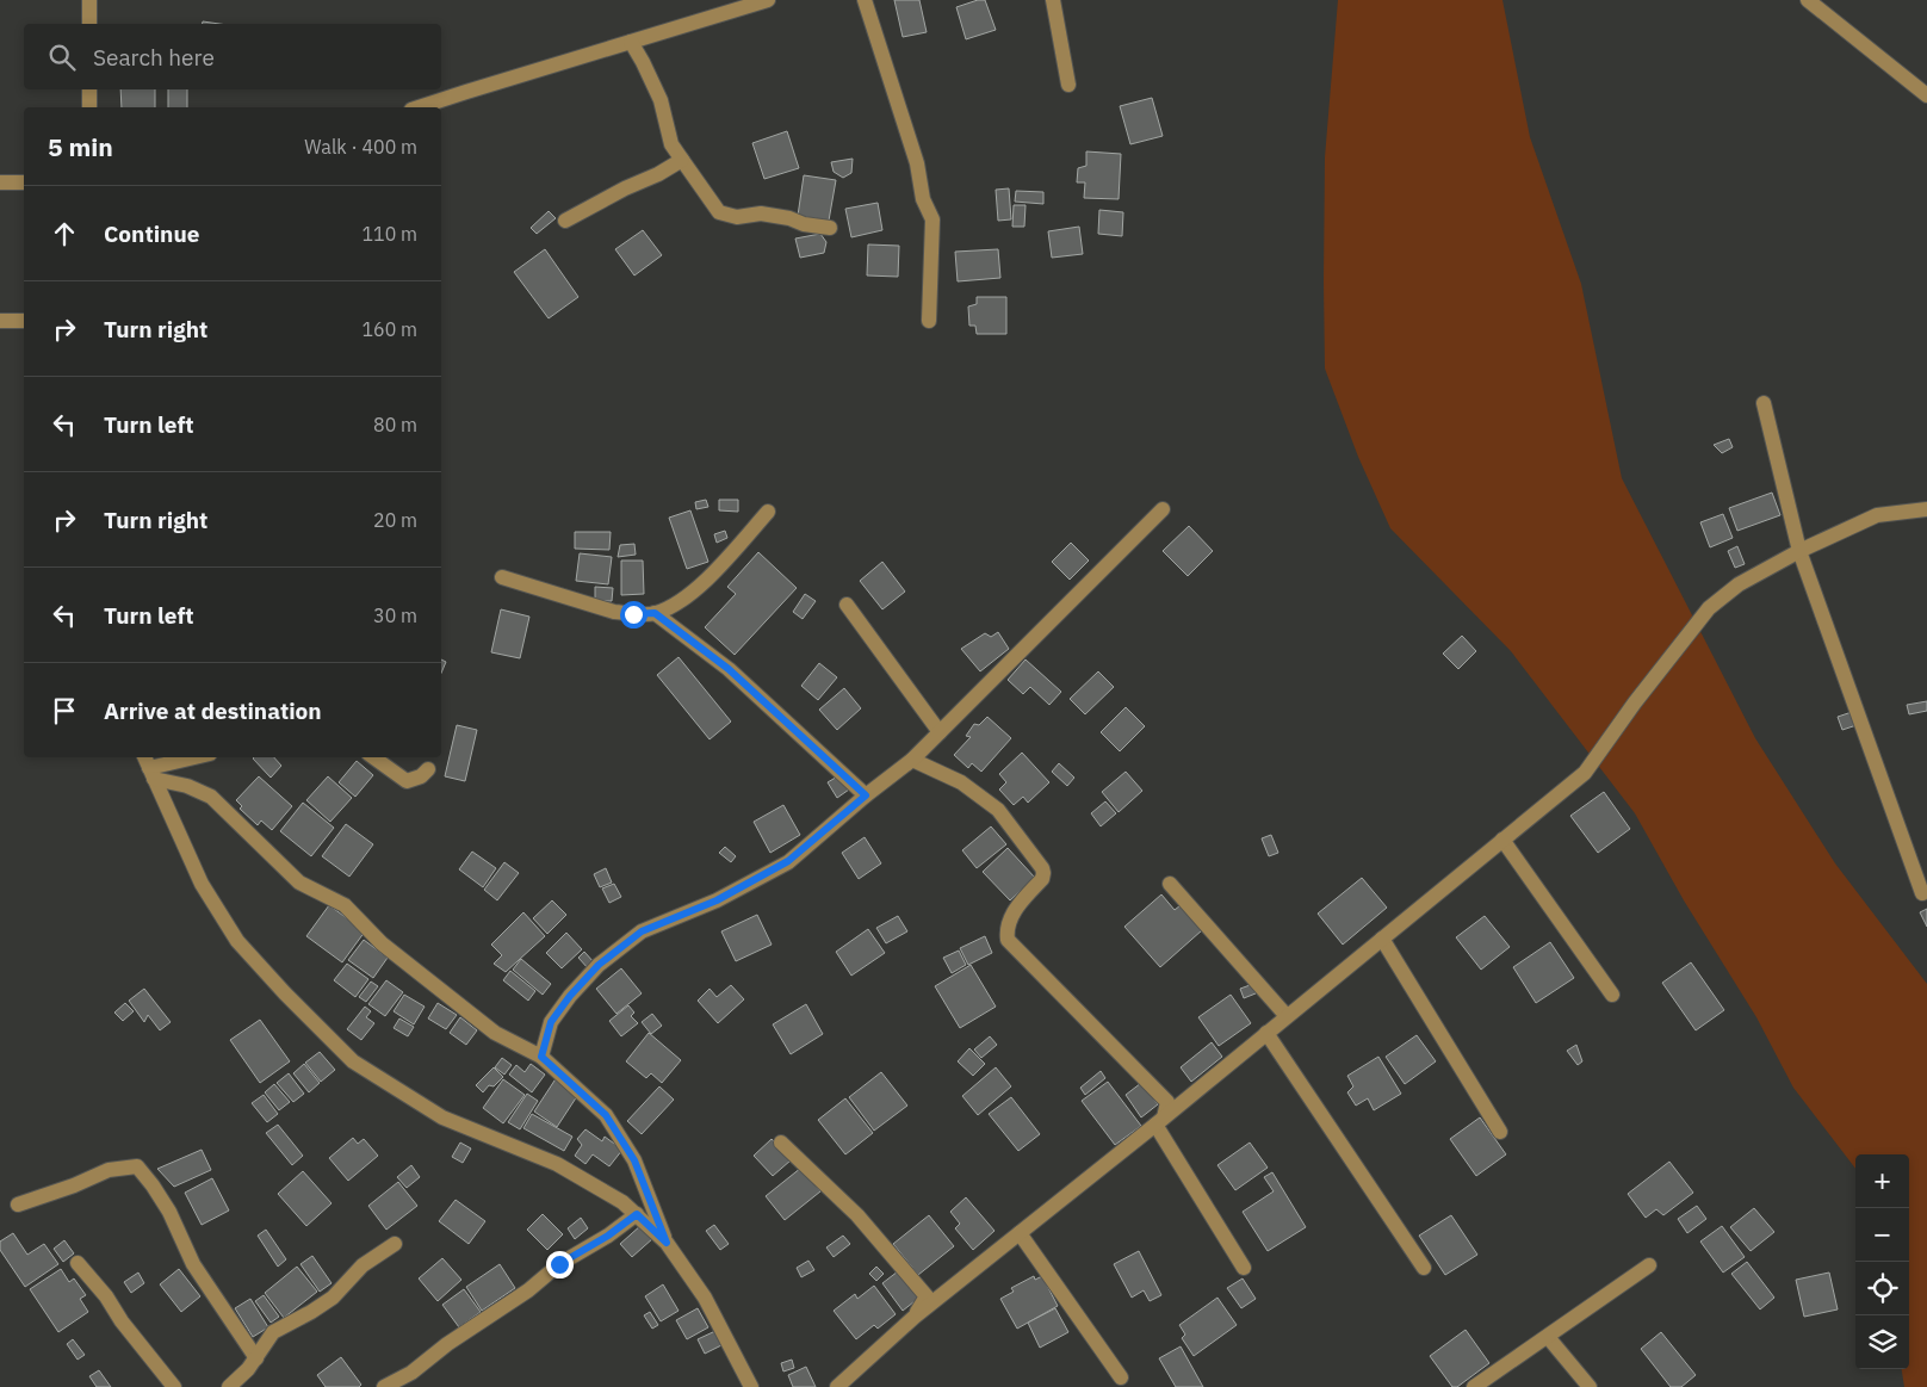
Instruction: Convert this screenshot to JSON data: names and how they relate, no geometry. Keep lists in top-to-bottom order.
{
  "page": {
    "search": "Search here",
    "heading": ["5 min", "Walk · 400 m"],
    "list": [
      ["Continue", "110 m"],
      ["Turn right", "160 m"],
      ["Turn left", "80 m"],
      ["Turn right", "20 m"],
      ["Turn left", "30 m"],
      "Arrive at destination"
    ],
    "map_buttons": ["+", "−"]
  }
}
